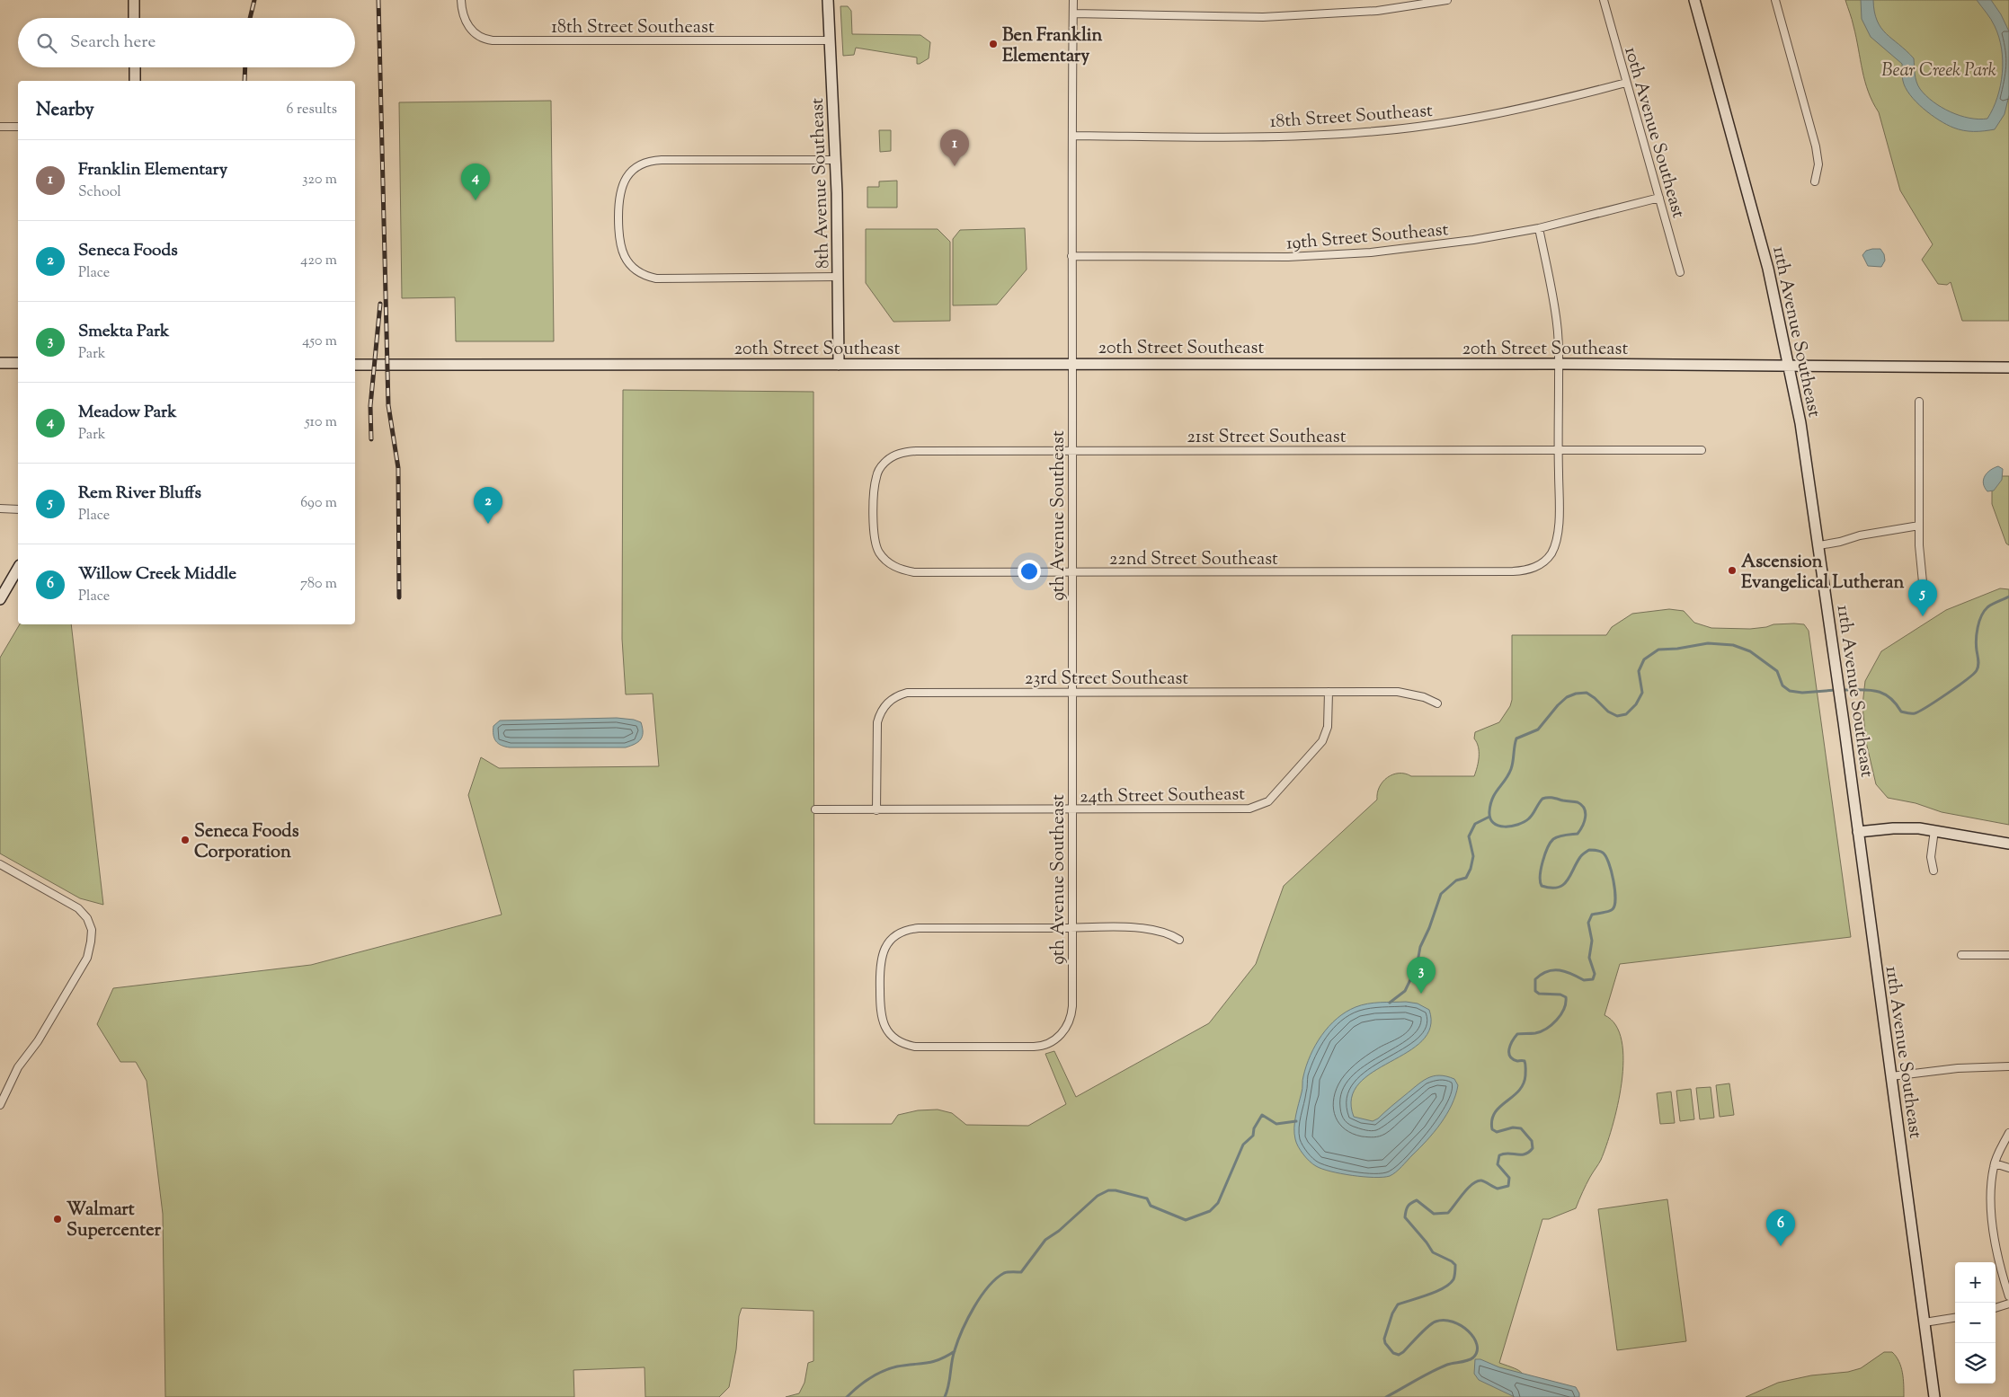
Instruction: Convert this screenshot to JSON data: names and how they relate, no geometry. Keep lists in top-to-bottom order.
{
  "streets": {
    "street": [
      "18th Street Southeast",
      "10th Avenue Southeast",
      "8th Avenue Southeast",
      "19th Street Southeast",
      "11th Avenue Southeast",
      "20th Street Southeast",
      "21st Street Southeast",
      "9th Avenue Southeast",
      "22nd Street Southeast",
      "23rd Street Southeast",
      "24th Street Southeast"
    ]
  },
  "crossings": [
    ["18th Street Southeast", "10th Avenue Southeast"],
    ["18th Street Southeast", "8th Avenue Southeast"],
    ["18th Street Southeast", "9th Avenue Southeast"],
    ["10th Avenue Southeast", "19th Street Southeast"],
    ["8th Avenue Southeast", "20th Street Southeast"],
    ["19th Street Southeast", "9th Avenue Southeast"],
    ["11th Avenue Southeast", "20th Street Southeast"],
    ["20th Street Southeast", "9th Avenue Southeast"],
    ["21st Street Southeast", "9th Avenue Southeast"],
    ["21st Street Southeast", "22nd Street Southeast"],
    ["9th Avenue Southeast", "22nd Street Southeast"],
    ["9th Avenue Southeast", "23rd Street Southeast"],
    ["9th Avenue Southeast", "24th Street Southeast"],
    ["23rd Street Southeast", "24th Street Southeast"]
  ],
  "parks": ["Bear Creek Park"],
  "places": [
    "Ben Franklin Elementary",
    "Ascension Evangelical Lutheran",
    "Seneca Foods Corporation",
    "Walmart Supercenter"
  ],
  "page": {
    "search": "Search here",
    "heading": ["Nearby", "6 results"],
    "pins": [
      "1",
      "4",
      "2",
      "5",
      "3",
      "6"
    ],
    "list": [
      {
        "mark": "1",
        "name": "Franklin Elementary",
        "note": "School",
        "value": "320 m"
      },
      {
        "mark": "2",
        "name": "Seneca Foods",
        "note": "Place",
        "value": "420 m"
      },
      {
        "mark": "3",
        "name": "Smekta Park",
        "note": "Park",
        "value": "450 m"
      },
      {
        "mark": "4",
        "name": "Meadow Park",
        "note": "Park",
        "value": "510 m"
      },
      {
        "mark": "5",
        "name": "Rem River Bluffs",
        "note": "Place",
        "value": "690 m"
      },
      {
        "mark": "6",
        "name": "Willow Creek Middle",
        "note": "Place",
        "value": "780 m"
      }
    ],
    "map_buttons": ["+", "−"]
  }
}
